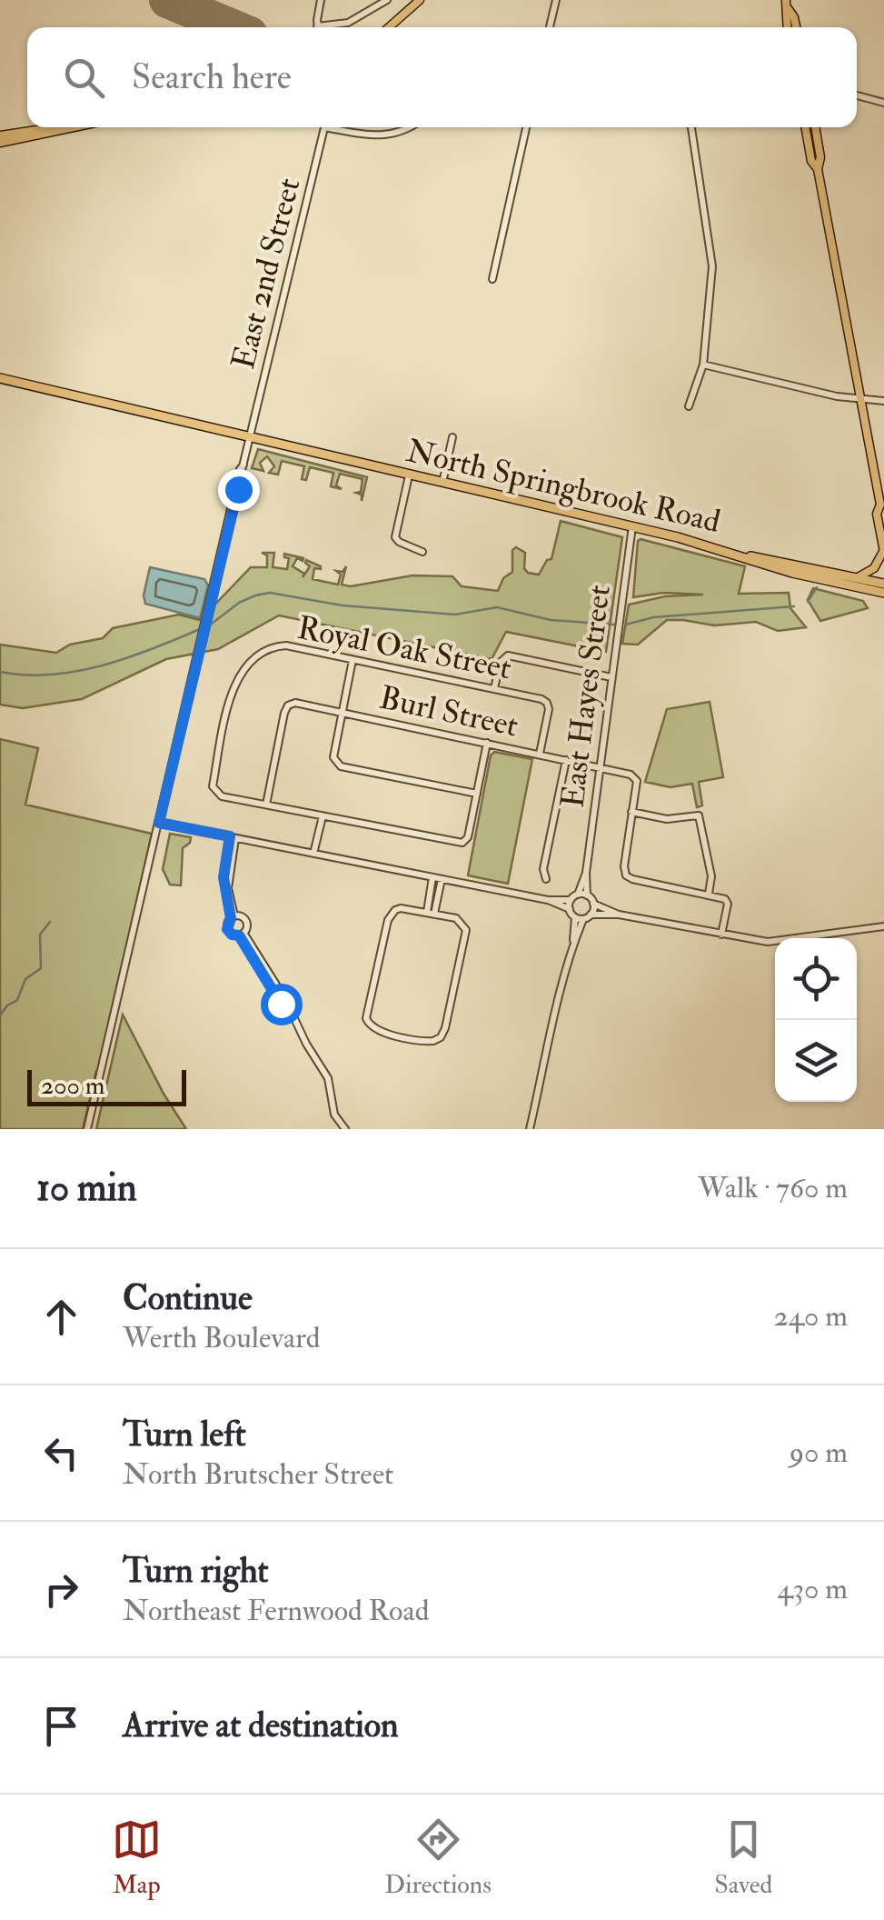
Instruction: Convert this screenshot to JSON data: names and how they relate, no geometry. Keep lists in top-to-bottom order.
{
  "streets": {
    "highway": ["North Springbrook Road"],
    "street": [
      "East 2nd Street",
      "Royal Oak Street",
      "East Hayes Street",
      "Burl Street"
    ]
  },
  "crossings": [
    ["East 2nd Street", "North Springbrook Road"],
    ["North Springbrook Road", "East Hayes Street"],
    ["Royal Oak Street", "Burl Street"],
    ["East Hayes Street", "Burl Street"]
  ],
  "scale_bar": "200 m",
  "page": {
    "search": "Search here",
    "scale": "200 m",
    "heading": ["10 min", "Walk · 760 m"],
    "list": [
      ["Continue", "Werth Boulevard", "240 m"],
      ["Turn left", "North Brutscher Street", "90 m"],
      ["Turn right", "Northeast Fernwood Road", "430 m"],
      "Arrive at destination"
    ],
    "nav": ["Map", "Directions", "Saved"]
  }
}
